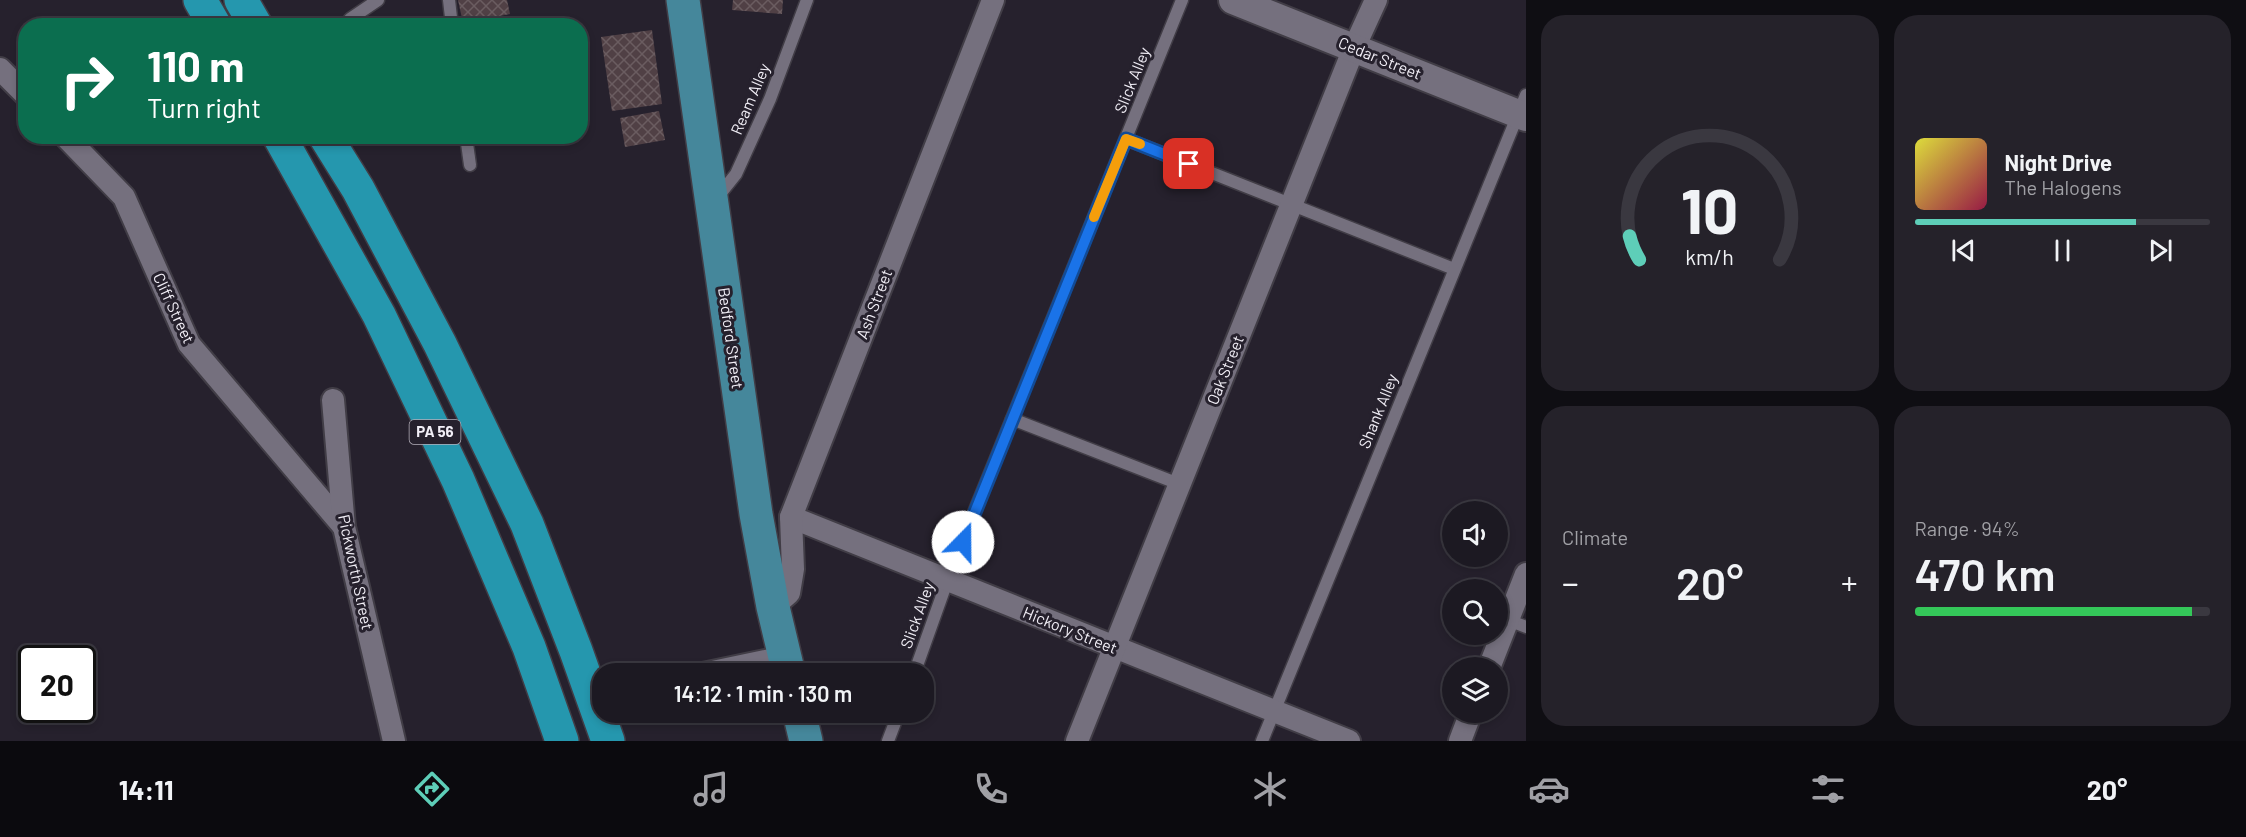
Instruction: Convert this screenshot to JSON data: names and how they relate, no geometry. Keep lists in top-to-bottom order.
{
  "streets": {
    "highway": ["PA 56"],
    "main road": ["Bedford Street"],
    "street": [
      "Cedar Street",
      "Ash Street",
      "Cliff Street",
      "Oak Street",
      "Pickworth Street",
      "Hickory Street"
    ],
    "lane": ["Slick Alley", "Ream Alley", "Shank Alley"]
  },
  "crossings": [
    ["Cedar Street", "Oak Street"],
    ["Cedar Street", "Shank Alley"],
    ["Slick Alley", "Hickory Street"],
    ["Ream Alley", "Bedford Street"],
    ["Ash Street", "Bedford Street"],
    ["Ash Street", "Hickory Street"],
    ["Cliff Street", "Pickworth Street"],
    ["Oak Street", "Hickory Street"],
    ["Shank Alley", "Hickory Street"]
  ],
  "page": {
    "turn": ["110 m", "Turn right"],
    "song": ["Night Drive", "The Halogens"],
    "tile": [
      "Climate",
      ["Range · 94%", "470 km"]
    ],
    "heat": ["−", "20°", "+"],
    "limit": "20",
    "trip": "14:12 · 1 min · 130 m",
    "tabs": ["14:11", "20°"],
    "gauge": ["10", "km/h"]
  }
}
